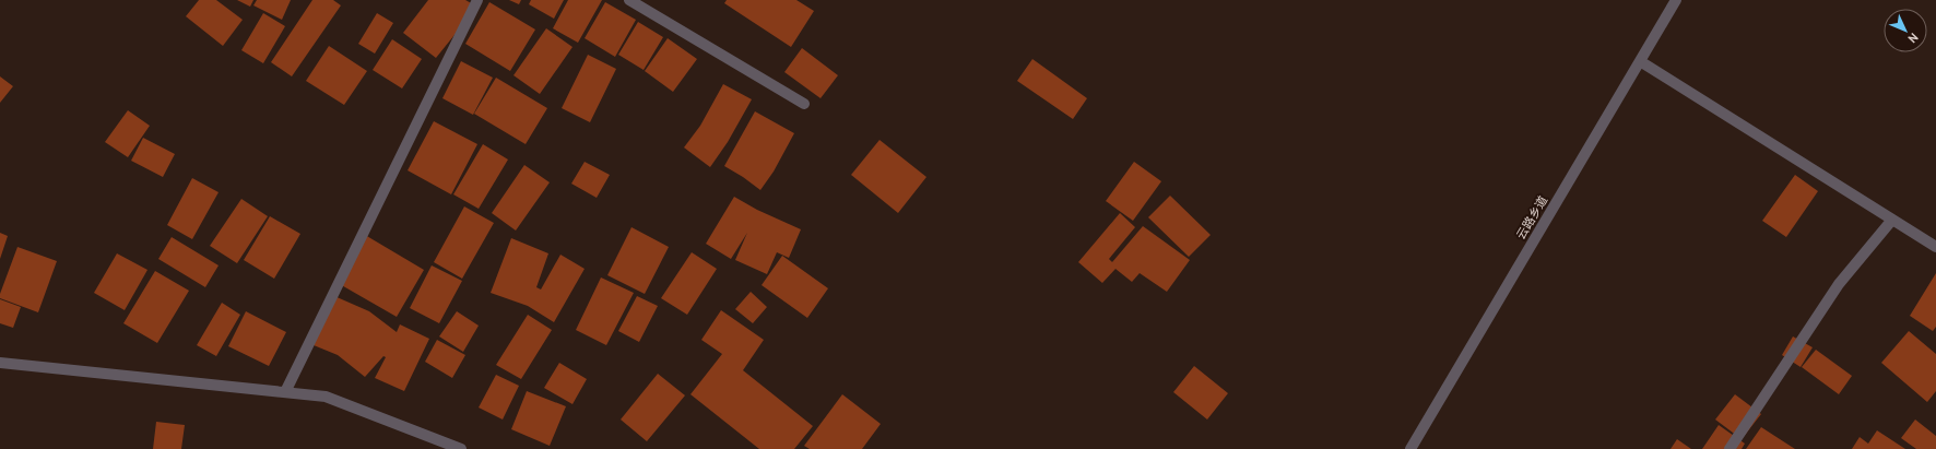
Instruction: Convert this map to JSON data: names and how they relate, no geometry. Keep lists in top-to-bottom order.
{
  "streets": {
    "street": ["云路乡道"]
  },
  "north": "bottom right"
}
